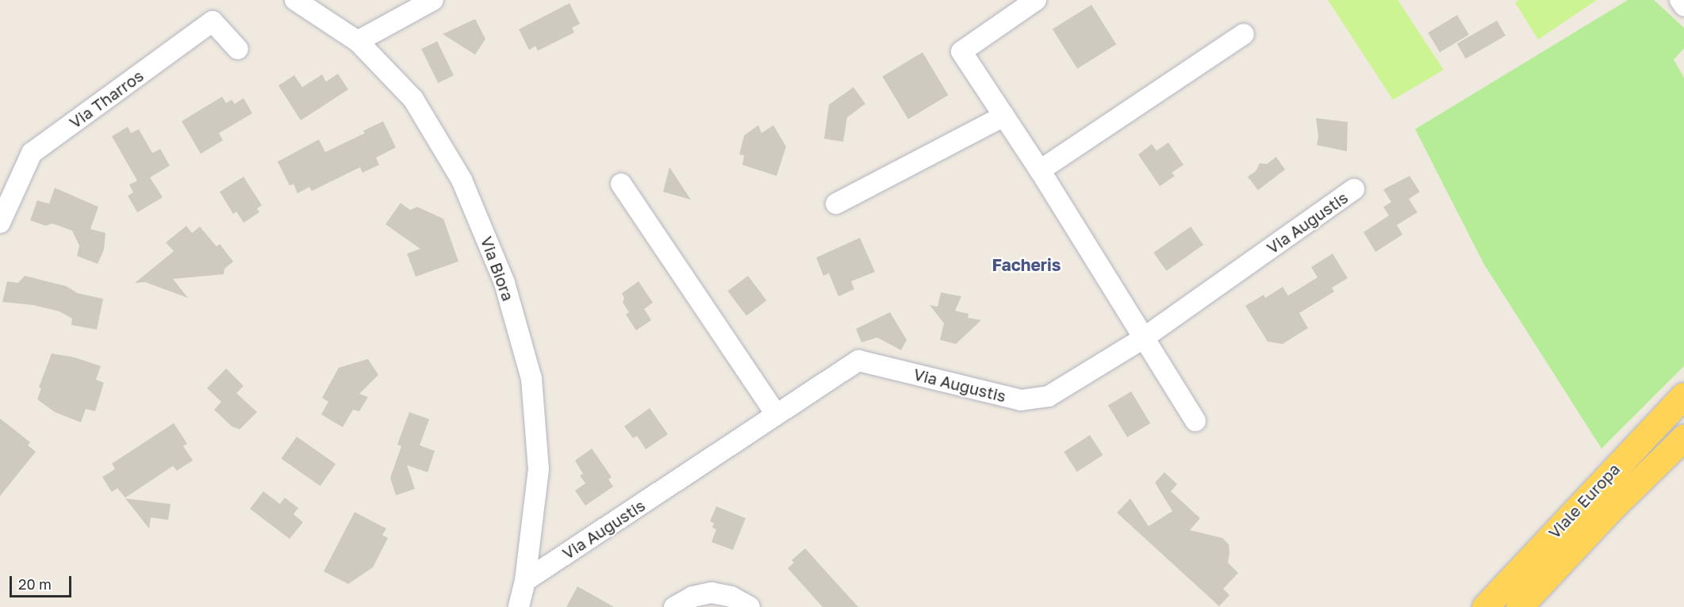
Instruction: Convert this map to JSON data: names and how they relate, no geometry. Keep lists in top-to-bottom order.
{
  "streets": {
    "main road": ["Viale Europa"],
    "street": ["Via Tharros", "Via Augustis", "Via Biora"]
  },
  "crossings": [
    ["Via Augustis", "Via Biora"]
  ],
  "districts": ["Facheris"],
  "scale_bar": "20 m"
}
